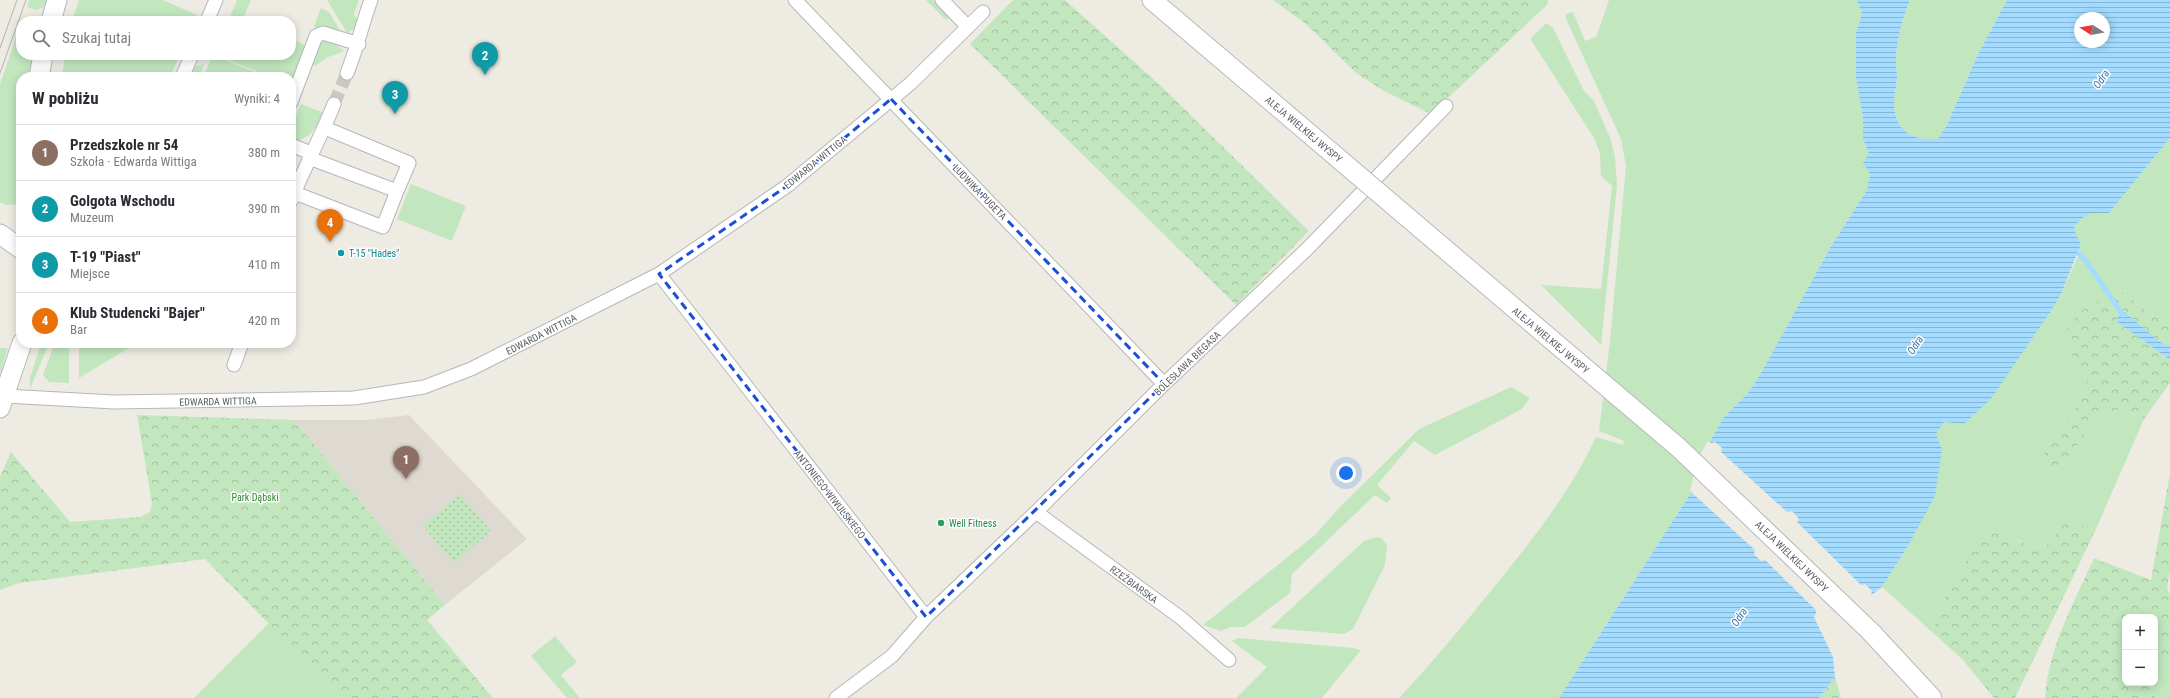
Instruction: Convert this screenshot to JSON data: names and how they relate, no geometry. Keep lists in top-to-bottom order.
{
  "streets": {
    "main road": ["ALEJA WIELKIEJ WYSPY"],
    "street": [
      "EDWARDA WITTIGA",
      "LUDWIKA PUGETA",
      "BOLESŁAWA BIEGASA",
      "ANTONIEGO WIWULSKIEGO",
      "RZEŹBIARSKA"
    ]
  },
  "crossings": [
    ["EDWARDA WITTIGA", "LUDWIKA PUGETA"],
    ["EDWARDA WITTIGA", "ANTONIEGO WIWULSKIEGO"],
    ["LUDWIKA PUGETA", "BOLESŁAWA BIEGASA"],
    ["BOLESŁAWA BIEGASA", "ANTONIEGO WIWULSKIEGO"],
    ["BOLESŁAWA BIEGASA", "RZEŹBIARSKA"]
  ],
  "water": ["Odra"],
  "parks": ["Park Dąbski"],
  "places": ["T-15 \"Hades\"", "Well Fitness"],
  "north": "left",
  "page": {
    "search": "Szukaj tutaj",
    "pins": [
      "2",
      "3",
      "4",
      "1"
    ],
    "heading": ["W pobliżu", "Wyniki: 4"],
    "list": [
      {
        "mark": "1",
        "name": "Przedszkole nr 54",
        "note": "Szkoła · Edwarda Wittiga",
        "value": "380 m"
      },
      {
        "mark": "2",
        "name": "Golgota Wschodu",
        "note": "Muzeum",
        "value": "390 m"
      },
      {
        "mark": "3",
        "name": "T-19 \"Piast\"",
        "note": "Miejsce",
        "value": "410 m"
      },
      {
        "mark": "4",
        "name": "Klub Studencki \"Bajer\"",
        "note": "Bar",
        "value": "420 m"
      }
    ],
    "map_buttons": ["+", "−"]
  }
}
